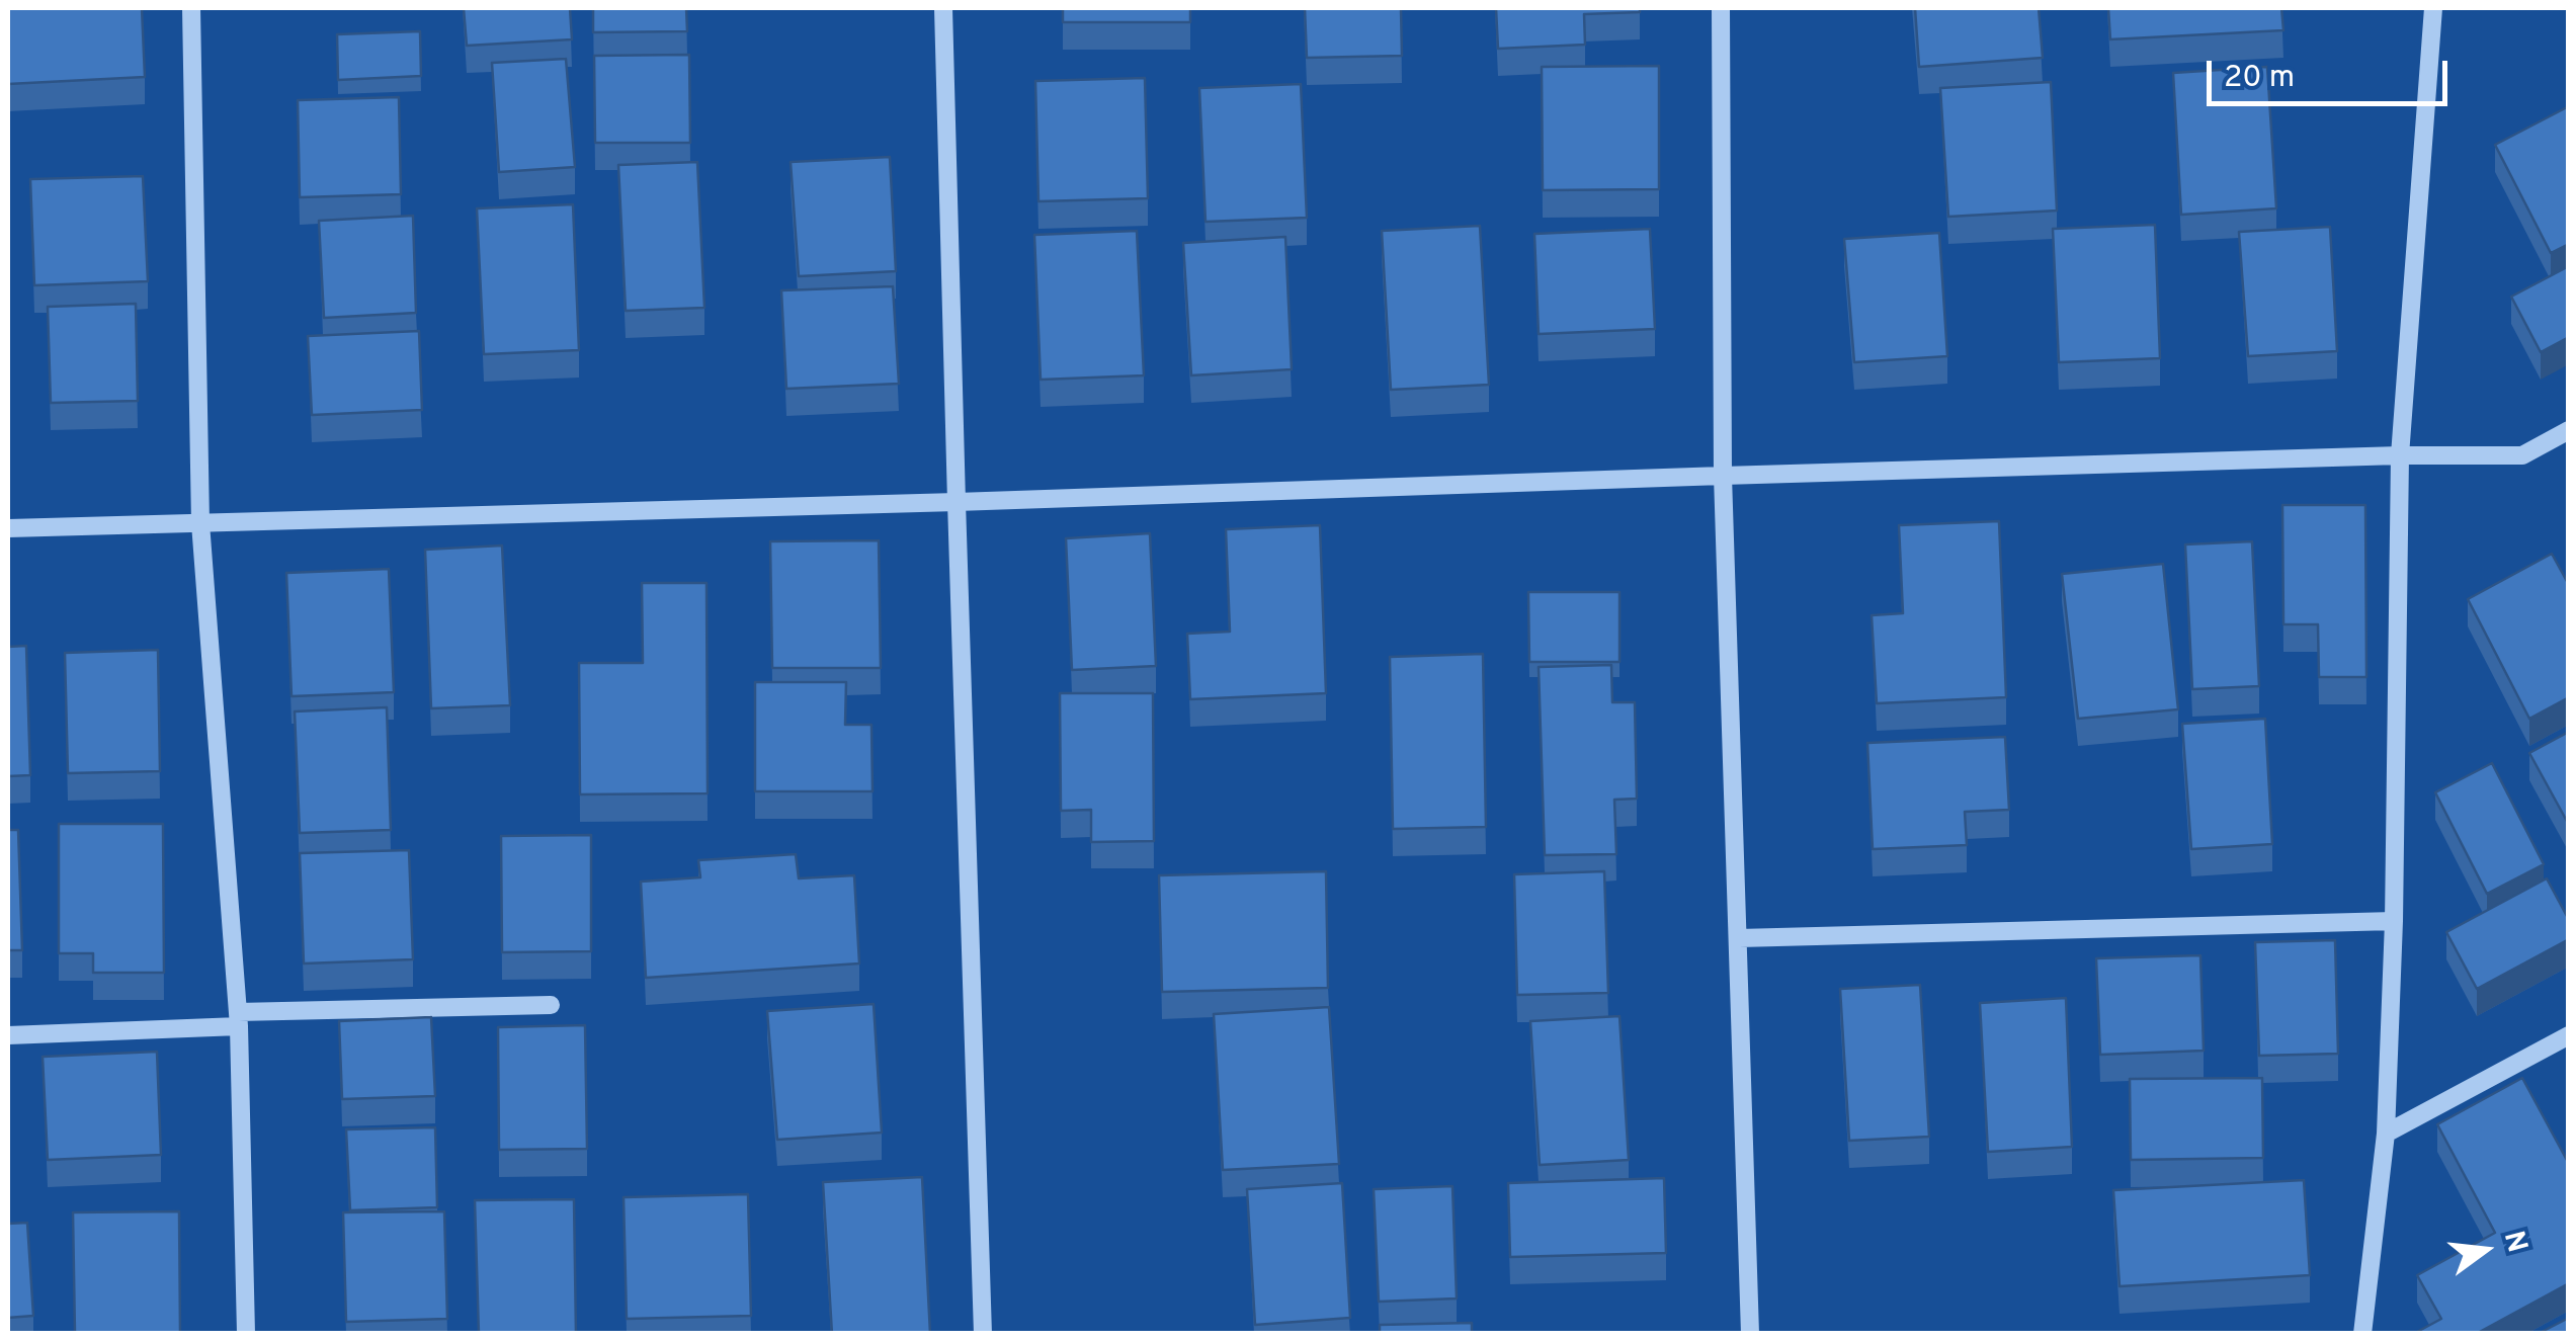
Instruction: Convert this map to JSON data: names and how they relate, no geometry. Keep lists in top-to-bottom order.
{
  "scale_bar": "20 m",
  "north": "right"
}
